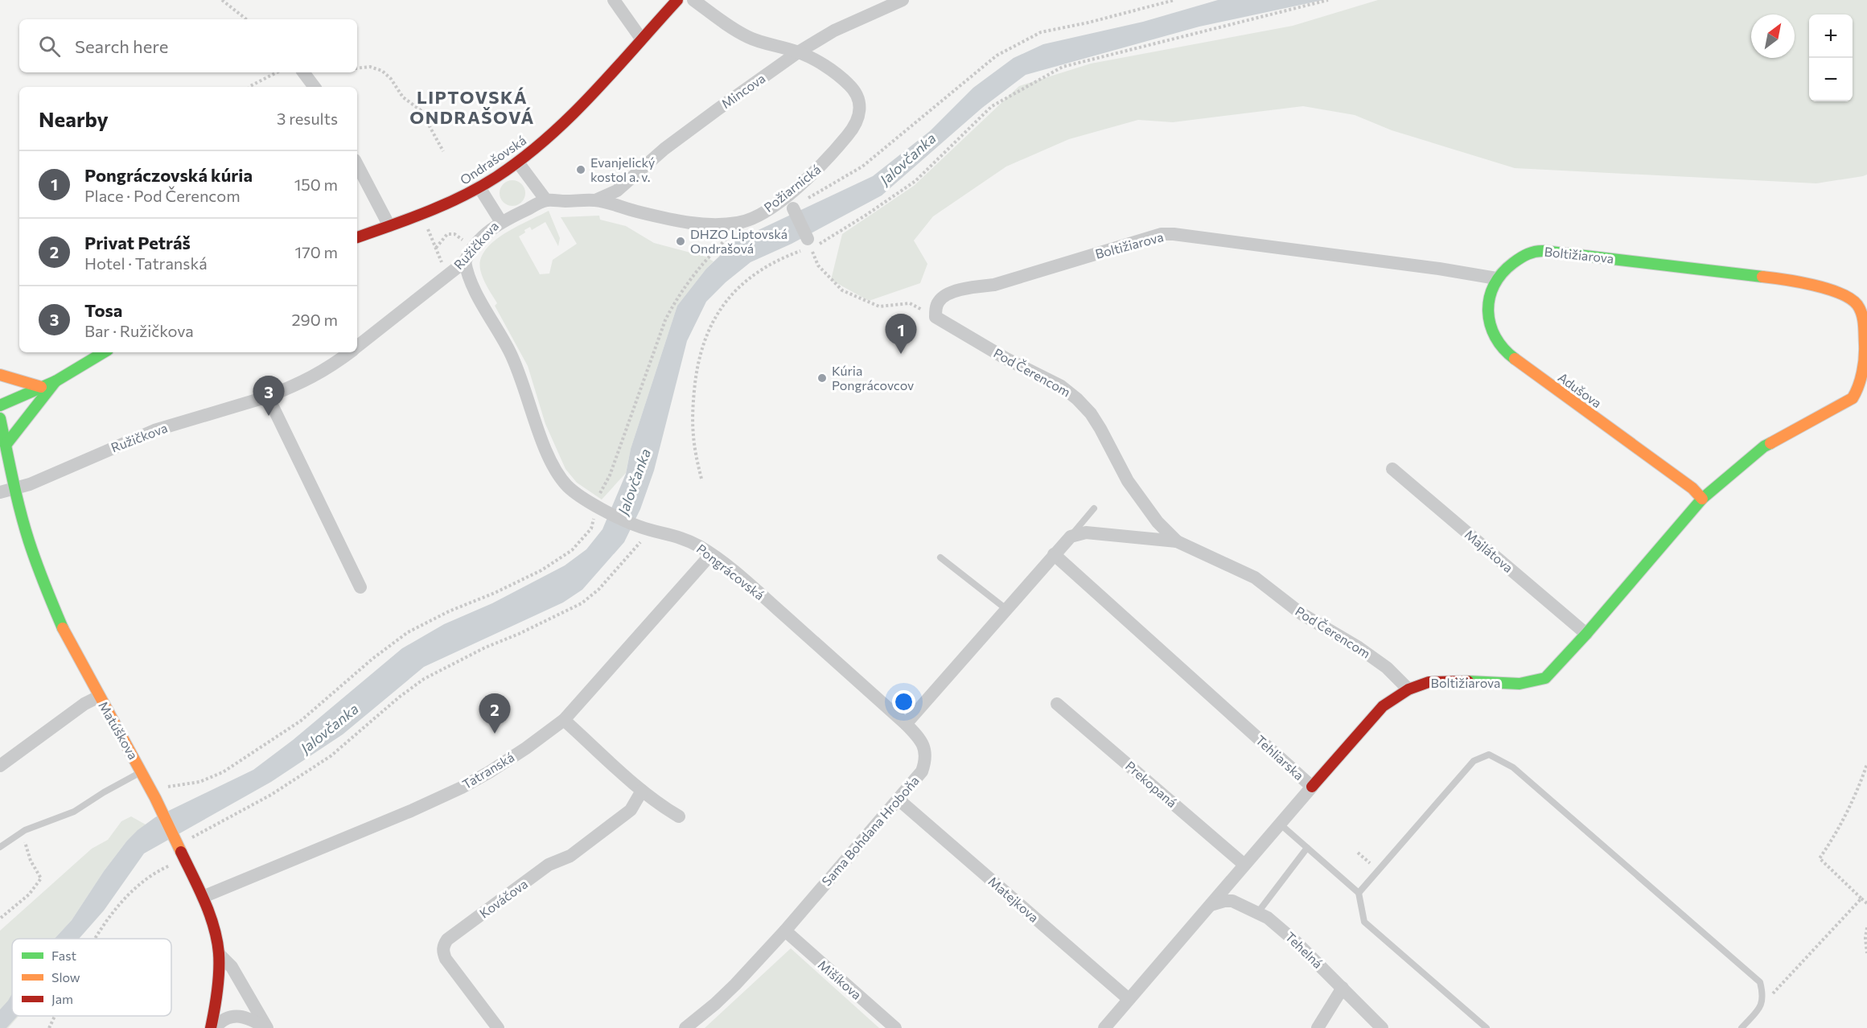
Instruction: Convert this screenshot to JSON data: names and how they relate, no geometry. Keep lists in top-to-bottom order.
{
  "streets": {
    "street": [
      "Mincova",
      "Ondrašovská",
      "Požiarnická",
      "Ružičkova",
      "Boltižiarova",
      "Pod Čerencom",
      "Adušova",
      "Majlátova",
      "Pongrácovská",
      "Matúškova",
      "Tehliarska",
      "Tatranská",
      "Prekopaná",
      "Sama Bohdana Hroboňa",
      "Kováčova",
      "Matejkova",
      "Tehelná",
      "Mišíkova"
    ]
  },
  "crossings": [
    ["Mincova", "Požiarnická"],
    ["Ondrašovská", "Ružičkova"],
    ["Požiarnická", "Ružičkova"],
    ["Ružičkova", "Pongrácovská"],
    ["Ružičkova", "Matúškova"],
    ["Boltižiarova", "Pod Čerencom"],
    ["Boltižiarova", "Adušova"],
    ["Boltižiarova", "Majlátova"],
    ["Boltižiarova", "Tehliarska"],
    ["Pongrácovská", "Tatranská"],
    ["Pongrácovská", "Sama Bohdana Hroboňa"],
    ["Matúškova", "Tatranská"],
    ["Tehliarska", "Prekopaná"],
    ["Tehliarska", "Matejkova"],
    ["Tehliarska", "Tehelná"],
    ["Sama Bohdana Hroboňa", "Matejkova"],
    ["Sama Bohdana Hroboňa", "Mišíkova"]
  ],
  "districts": ["LIPTOVSKÁ ONDRAŠOVÁ"],
  "water": ["Jalovčanka"],
  "places": ["Evanjelický kostol a. v.", "DHZO Liptovská Ondrašová", "Kúria Pongrácovcov"],
  "legend": ["Fast", "Slow", "Jam"],
  "north": "top right",
  "page": {
    "map_buttons": ["+", "−"],
    "search": "Search here",
    "heading": ["Nearby", "3 results"],
    "list": [
      {
        "mark": "1",
        "name": "Pongráczovská kúria",
        "note": "Place · Pod Čerencom",
        "value": "150 m"
      },
      {
        "mark": "2",
        "name": "Privat Petráš",
        "note": "Hotel · Tatranská",
        "value": "170 m"
      },
      {
        "mark": "3",
        "name": "Tosa",
        "note": "Bar · Ružičkova",
        "value": "290 m"
      }
    ],
    "pins": ["1", "3", "2"]
  }
}
